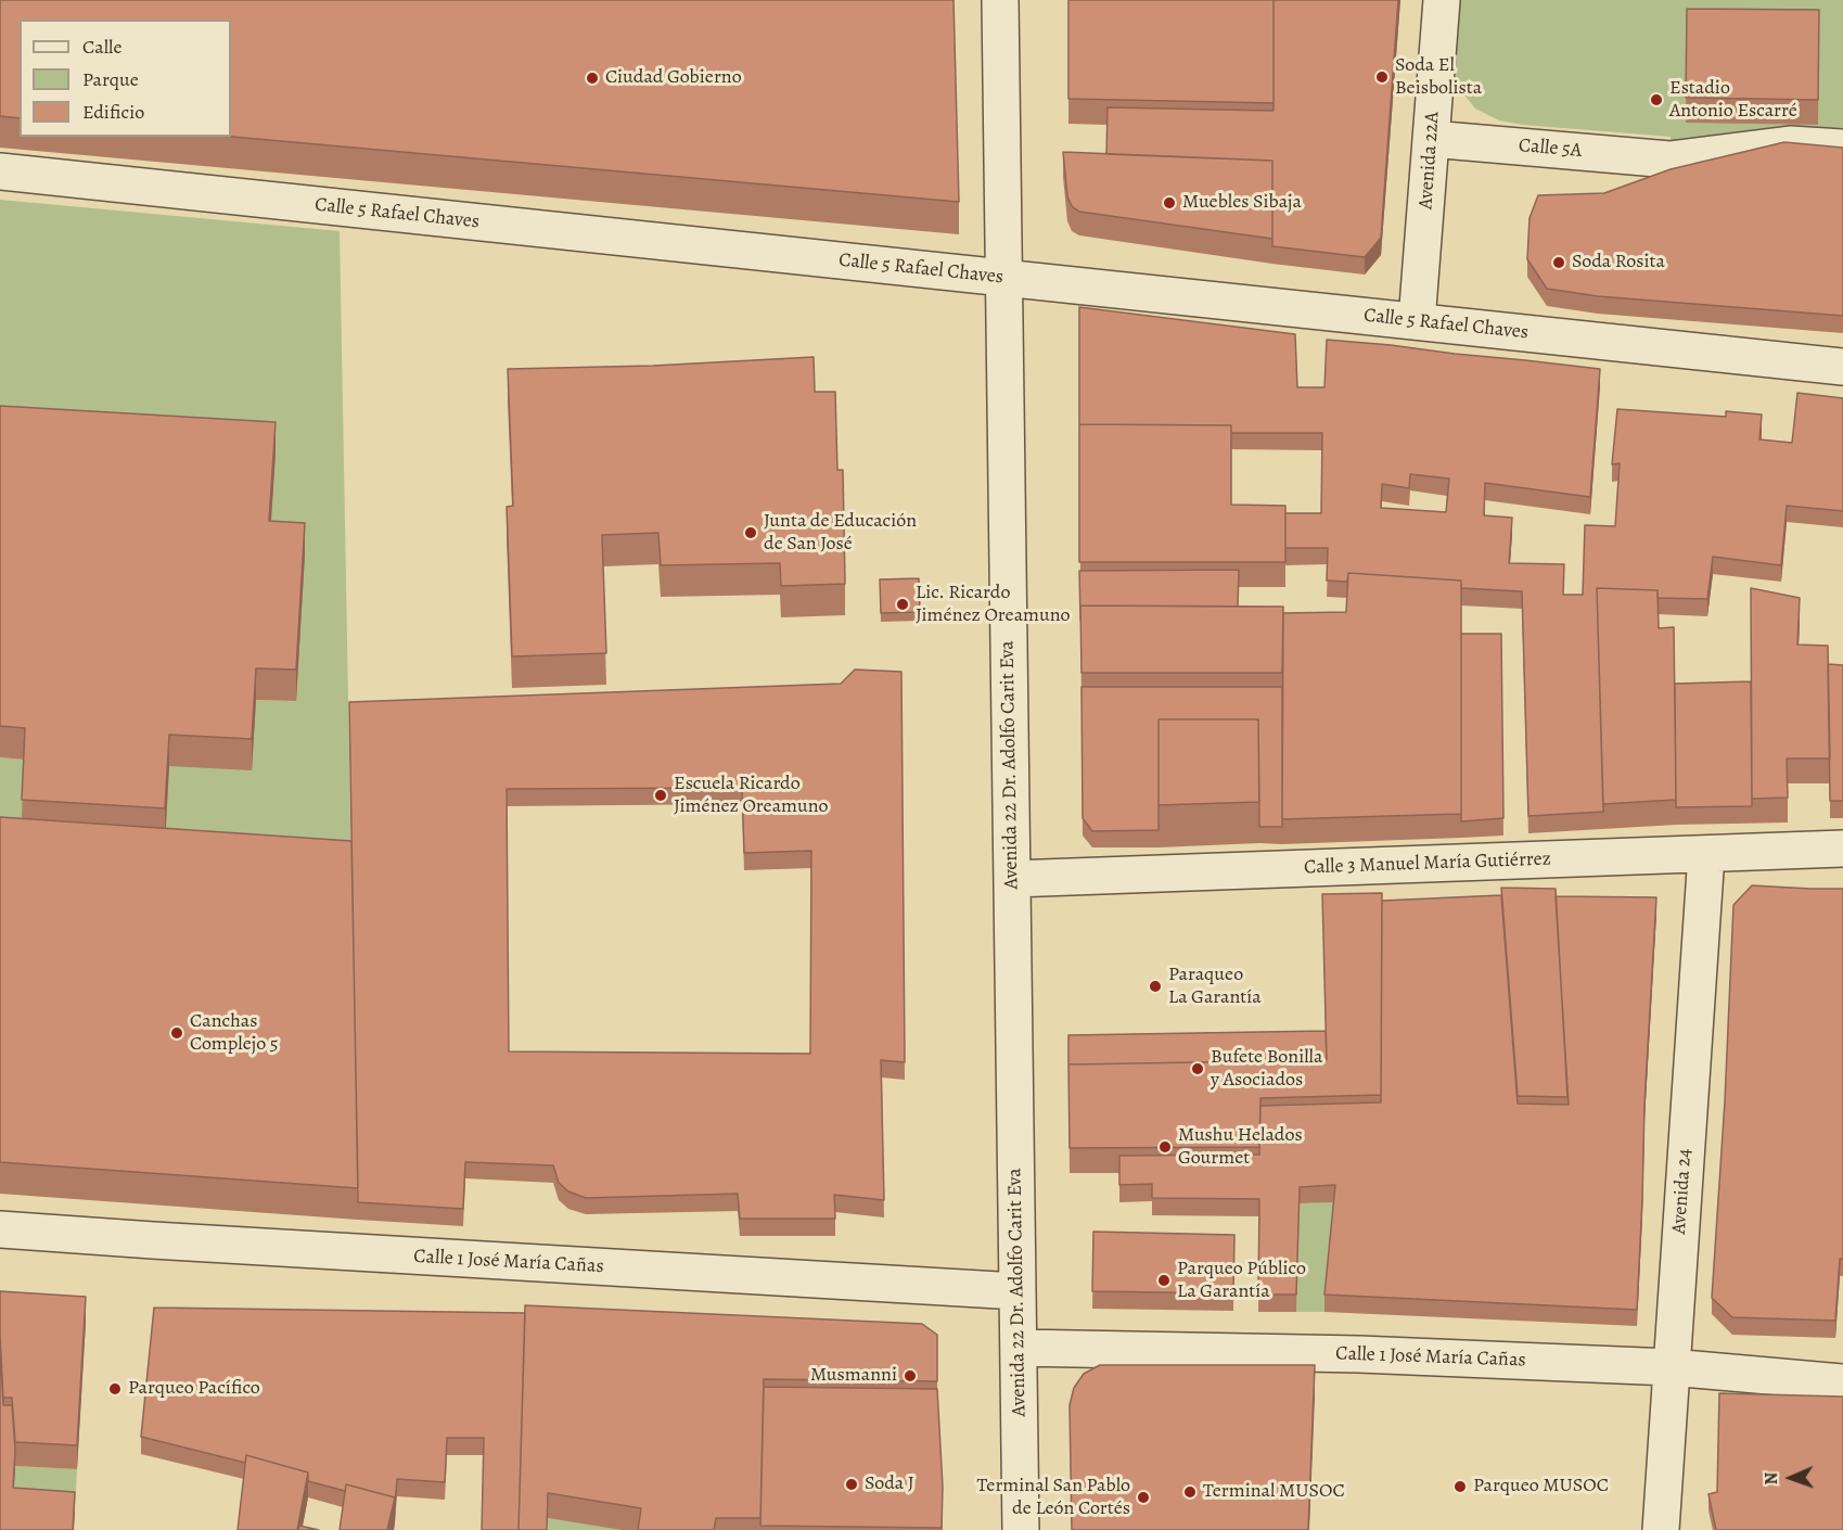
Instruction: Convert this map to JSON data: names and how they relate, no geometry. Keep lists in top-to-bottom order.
{
  "streets": {
    "street": [
      "Calle 5A",
      "Avenida 22A",
      "Calle 5 Rafael Chaves",
      "Avenida 22 Dr. Adolfo Carit Eva",
      "Calle 3 Manuel María Gutiérrez",
      "Avenida 24",
      "Calle 1 José María Cañas"
    ]
  },
  "crossings": [
    ["Calle 5A", "Avenida 22A"],
    ["Avenida 22A", "Calle 5 Rafael Chaves"],
    ["Calle 5 Rafael Chaves", "Avenida 22 Dr. Adolfo Carit Eva"],
    ["Avenida 22 Dr. Adolfo Carit Eva", "Calle 3 Manuel María Gutiérrez"],
    ["Avenida 22 Dr. Adolfo Carit Eva", "Calle 1 José María Cañas"],
    ["Calle 3 Manuel María Gutiérrez", "Avenida 24"],
    ["Avenida 24", "Calle 1 José María Cañas"]
  ],
  "places": [
    "Soda El Beisbolista",
    "Ciudad Gobierno",
    "Estadio Antonio Escarré",
    "Muebles Sibaja",
    "Soda Rosita",
    "Junta de Educación de San José",
    "Lic. Ricardo Jiménez Oreamuno",
    "Escuela Ricardo Jiménez Oreamuno",
    "Paraqueo La Garantía",
    "Canchas Complejo 5",
    "Bufete Bonilla y Asociados",
    "Mushu Helados Gourmet",
    "Parqueo Público La Garantía",
    "Musmanni",
    "Parqueo Pacífico",
    "Soda J",
    "Parqueo MUSOC",
    "Terminal MUSOC",
    "Terminal San Pablo de León Cortés"
  ],
  "legend": ["Calle", "Parque", "Edificio"],
  "north": "left"
}
